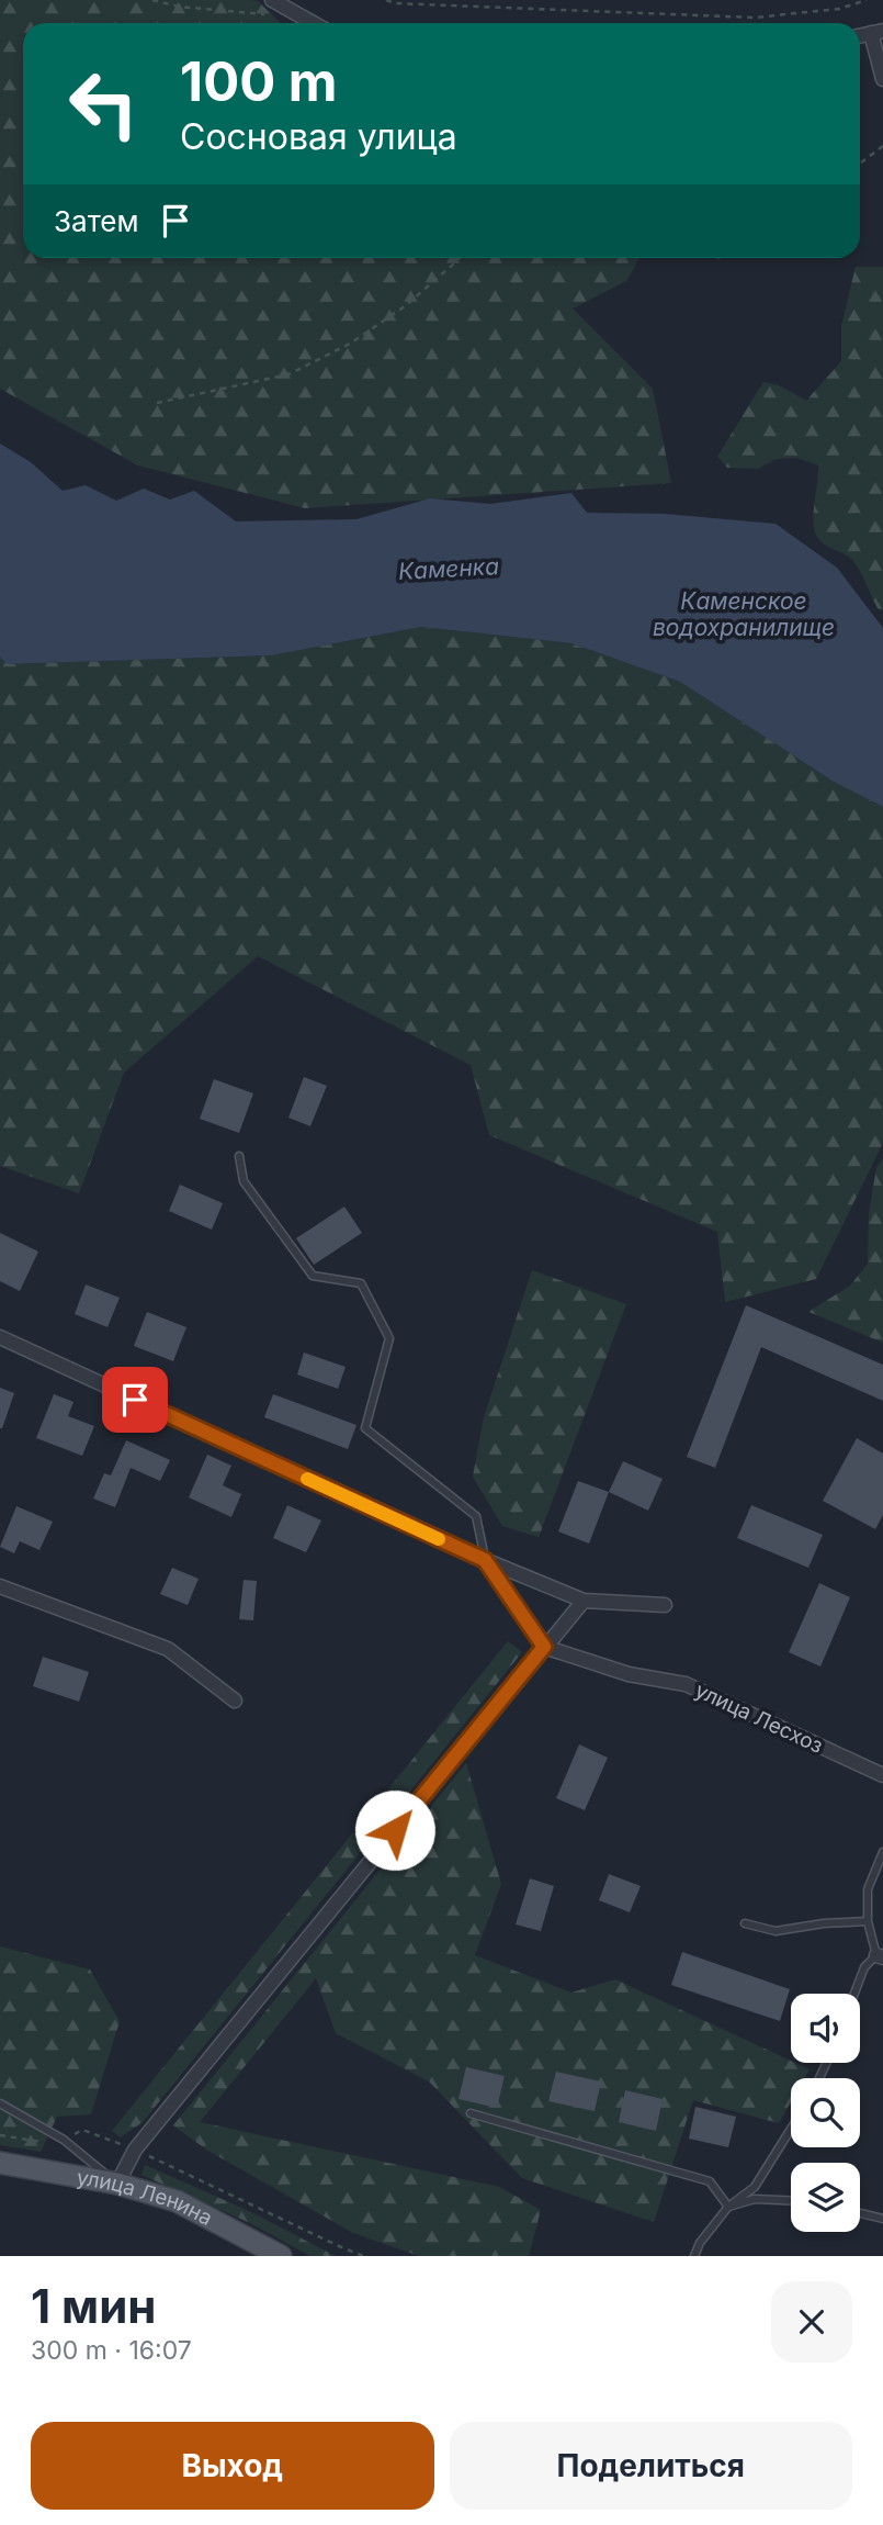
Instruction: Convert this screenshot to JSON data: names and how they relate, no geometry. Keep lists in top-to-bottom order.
{
  "streets": {
    "main road": ["улица Ленина"],
    "street": ["улица Лесхоз"]
  },
  "water": ["Каменка", "Каменское водохранилище"],
  "page": {
    "turn": ["100 m", "Сосновая улица"],
    "then": "Затем",
    "heading": ["1 мин", "300 m · 16:07"],
    "buttons": ["Выход", "Поделиться"]
  }
}
